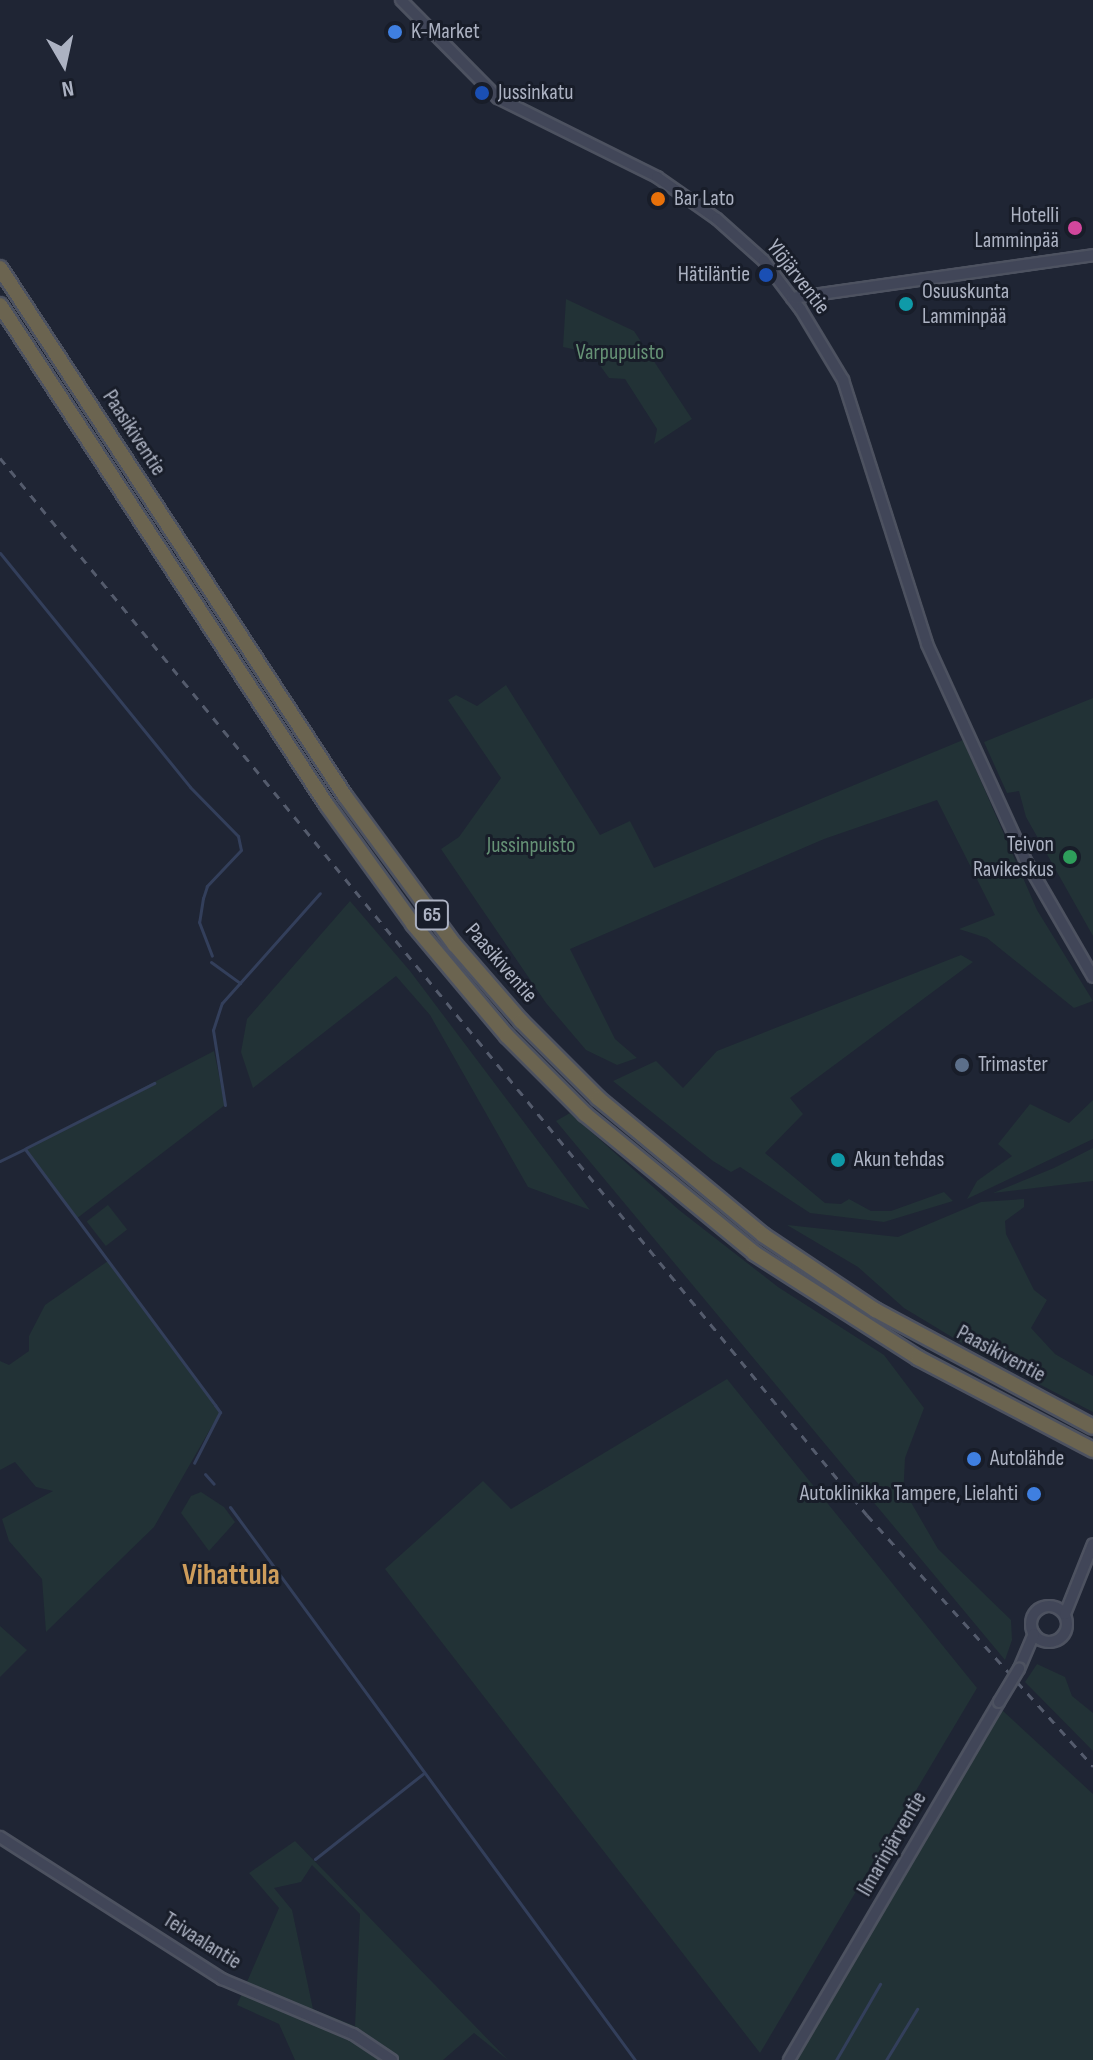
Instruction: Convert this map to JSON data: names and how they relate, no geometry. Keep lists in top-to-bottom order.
{
  "streets": {
    "highway": ["Paasikiventie", "65"],
    "main road": ["Ylöjärventie", "Ilmarinjärventie", "Teivaalantie"]
  },
  "districts": ["Vihattula"],
  "parks": ["Varpupuisto", "Jussinpuisto"],
  "places": [
    "K-Market",
    "Jussinkatu",
    "Bar Lato",
    "Hotelli Lamminpää",
    "Hätiläntie",
    "Osuuskunta Lamminpää",
    "Teivon Ravikeskus",
    "Trimaster",
    "Akun tehdas",
    "Autolähde",
    "Autoklinikka Tampere, Lielahti"
  ],
  "north": "bottom"
}
